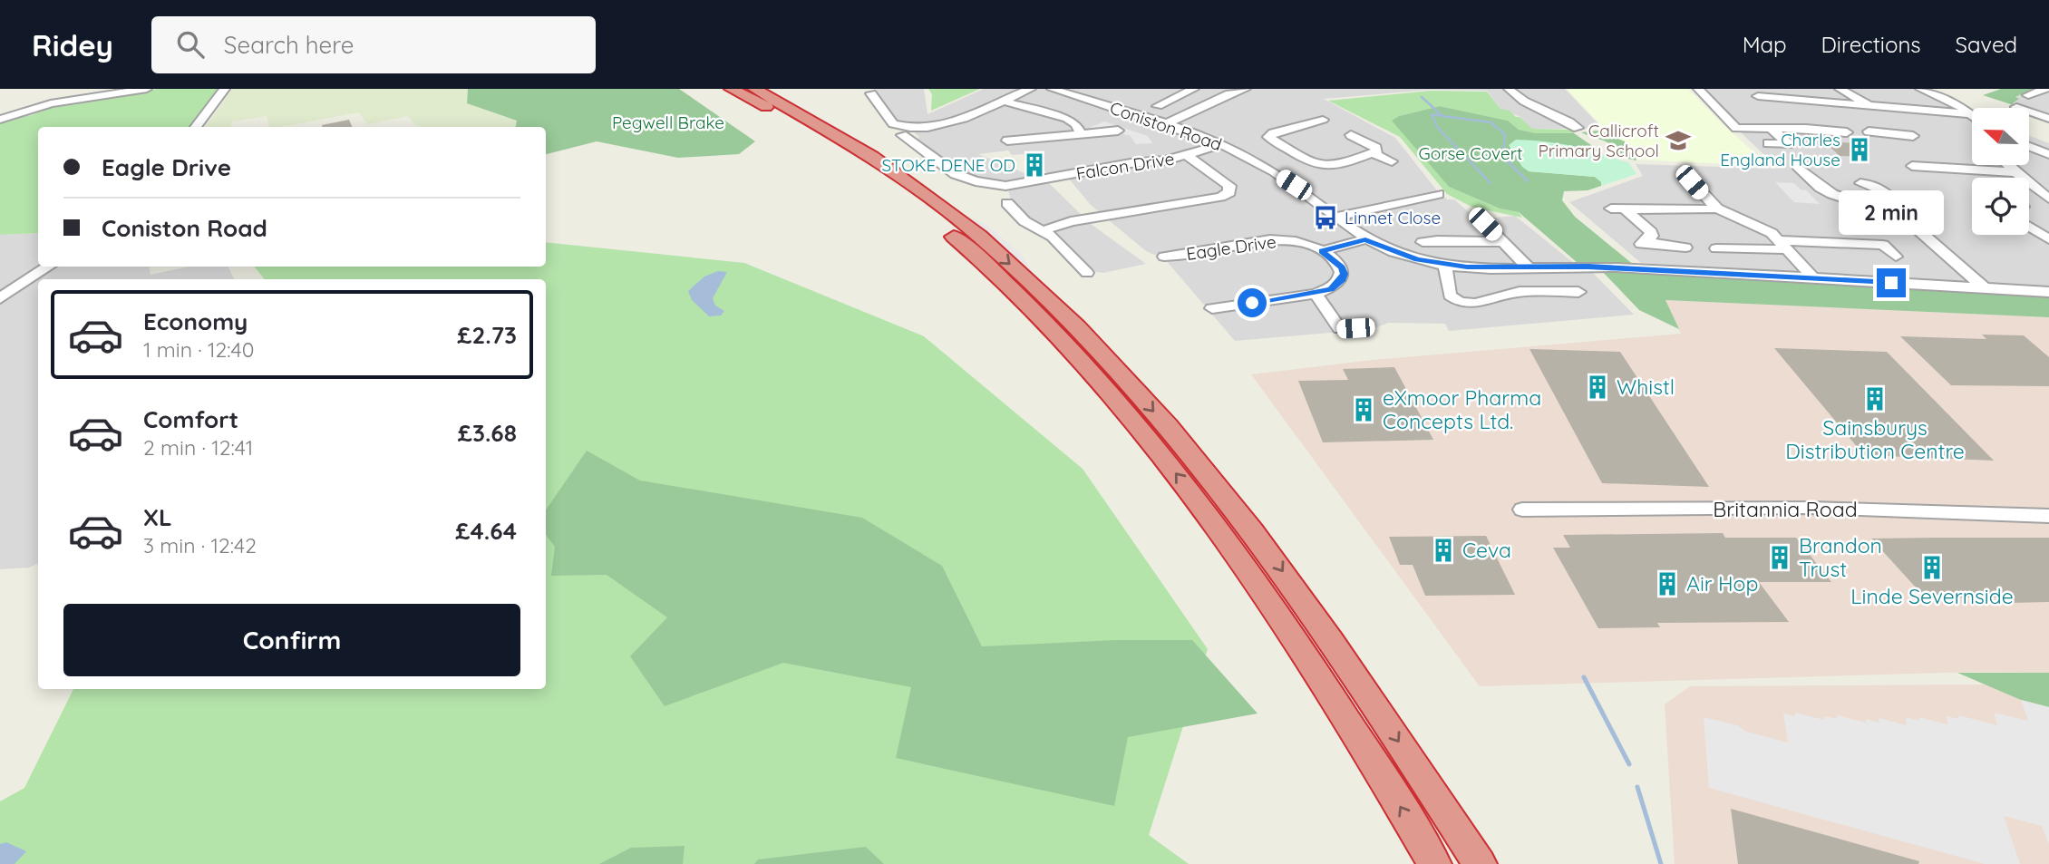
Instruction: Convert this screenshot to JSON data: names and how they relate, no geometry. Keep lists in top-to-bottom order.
{
  "streets": {
    "street": [
      "Coniston Road",
      "Falcon Drive",
      "Eagle Drive",
      "Britannia Road"
    ]
  },
  "crossings": [
    ["Coniston Road", "Falcon Drive"]
  ],
  "parks": ["Pegwell Brake", "Gorse Covert"],
  "places": {
    "school or university": ["Callicroft Primary School"],
    "building": [
      "Charles England House",
      "STOKE DENE OD",
      "Whistl",
      "Sainsburys Distribution Centre",
      "eXmoor Pharma Concepts Ltd.",
      "Ceva",
      "Brandon Trust",
      "Linde Severnside",
      "Air Hop"
    ],
    "bus stop": ["Linnet Close"]
  },
  "north": "left",
  "page": {
    "header": "Ridey",
    "search": "Search here",
    "nav": ["Map", "Directions", "Saved"],
    "banner": ["Eagle Drive", "Coniston Road"],
    "bubble": "2 min",
    "list": [
      {
        "name": "Economy",
        "note": "1 min · 12:40",
        "value": "£2.73"
      },
      {
        "name": "Comfort",
        "note": "2 min · 12:41",
        "value": "£3.68"
      },
      {
        "name": "XL",
        "note": "3 min · 12:42",
        "value": "£4.64"
      }
    ],
    "buttons": "Confirm"
  }
}
